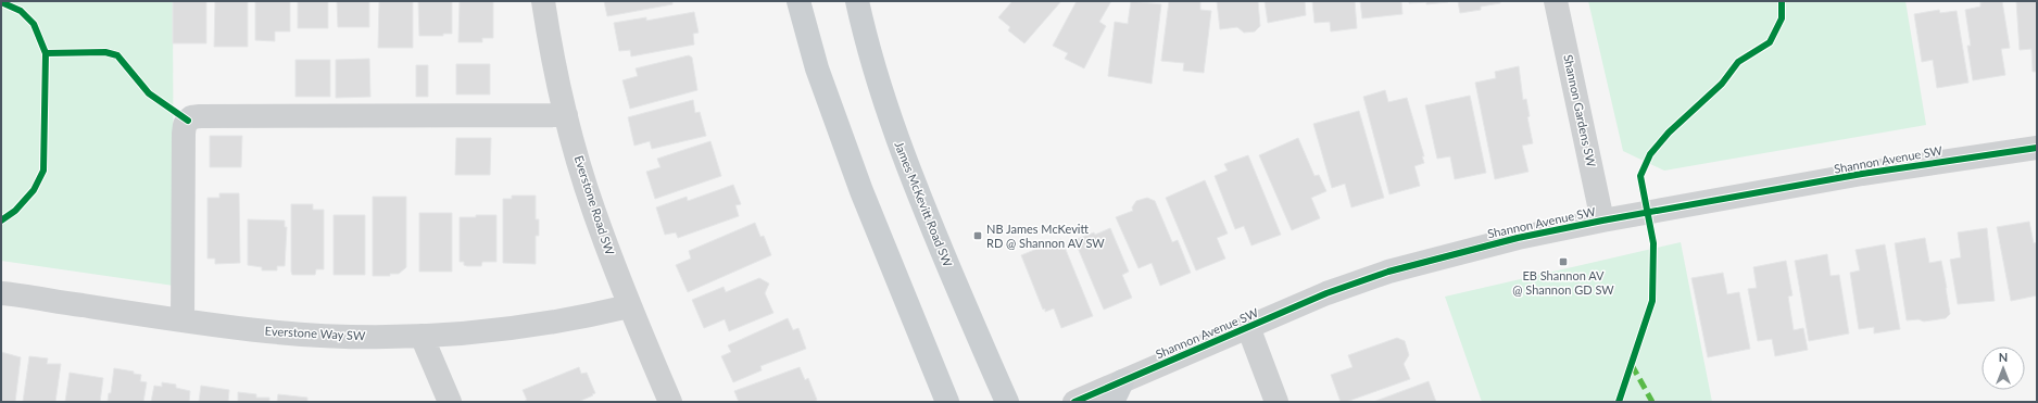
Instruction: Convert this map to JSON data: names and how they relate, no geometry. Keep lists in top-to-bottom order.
{
  "streets": {
    "main road": ["James McKevitt Road SW"],
    "street": [
      "Shannon Gardens SW",
      "Shannon Avenue SW",
      "Everstone Road SW",
      "Everstone Way SW"
    ]
  },
  "crossings": [
    ["Shannon Gardens SW", "Shannon Avenue SW"],
    ["Everstone Road SW", "Everstone Way SW"]
  ],
  "places": {
    "transit": ["NB James McKevitt RD @ Shannon AV SW", "EB Shannon AV @ Shannon GD SW"]
  },
  "north": "top"
}
